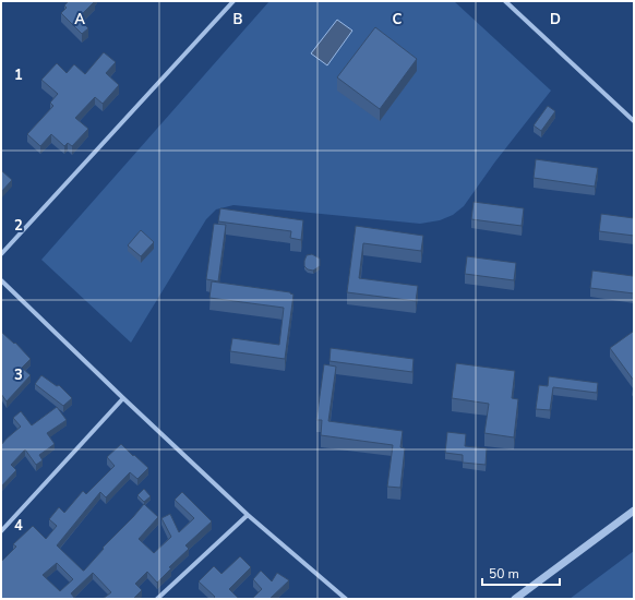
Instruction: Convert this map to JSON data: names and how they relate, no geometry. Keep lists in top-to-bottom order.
{
  "scale_bar": "50 m",
  "grid": {
    "columns": [
      "A",
      "B",
      "C",
      "D"
    ],
    "rows": [
      "1",
      "2",
      "3",
      "4"
    ]
  }
}
